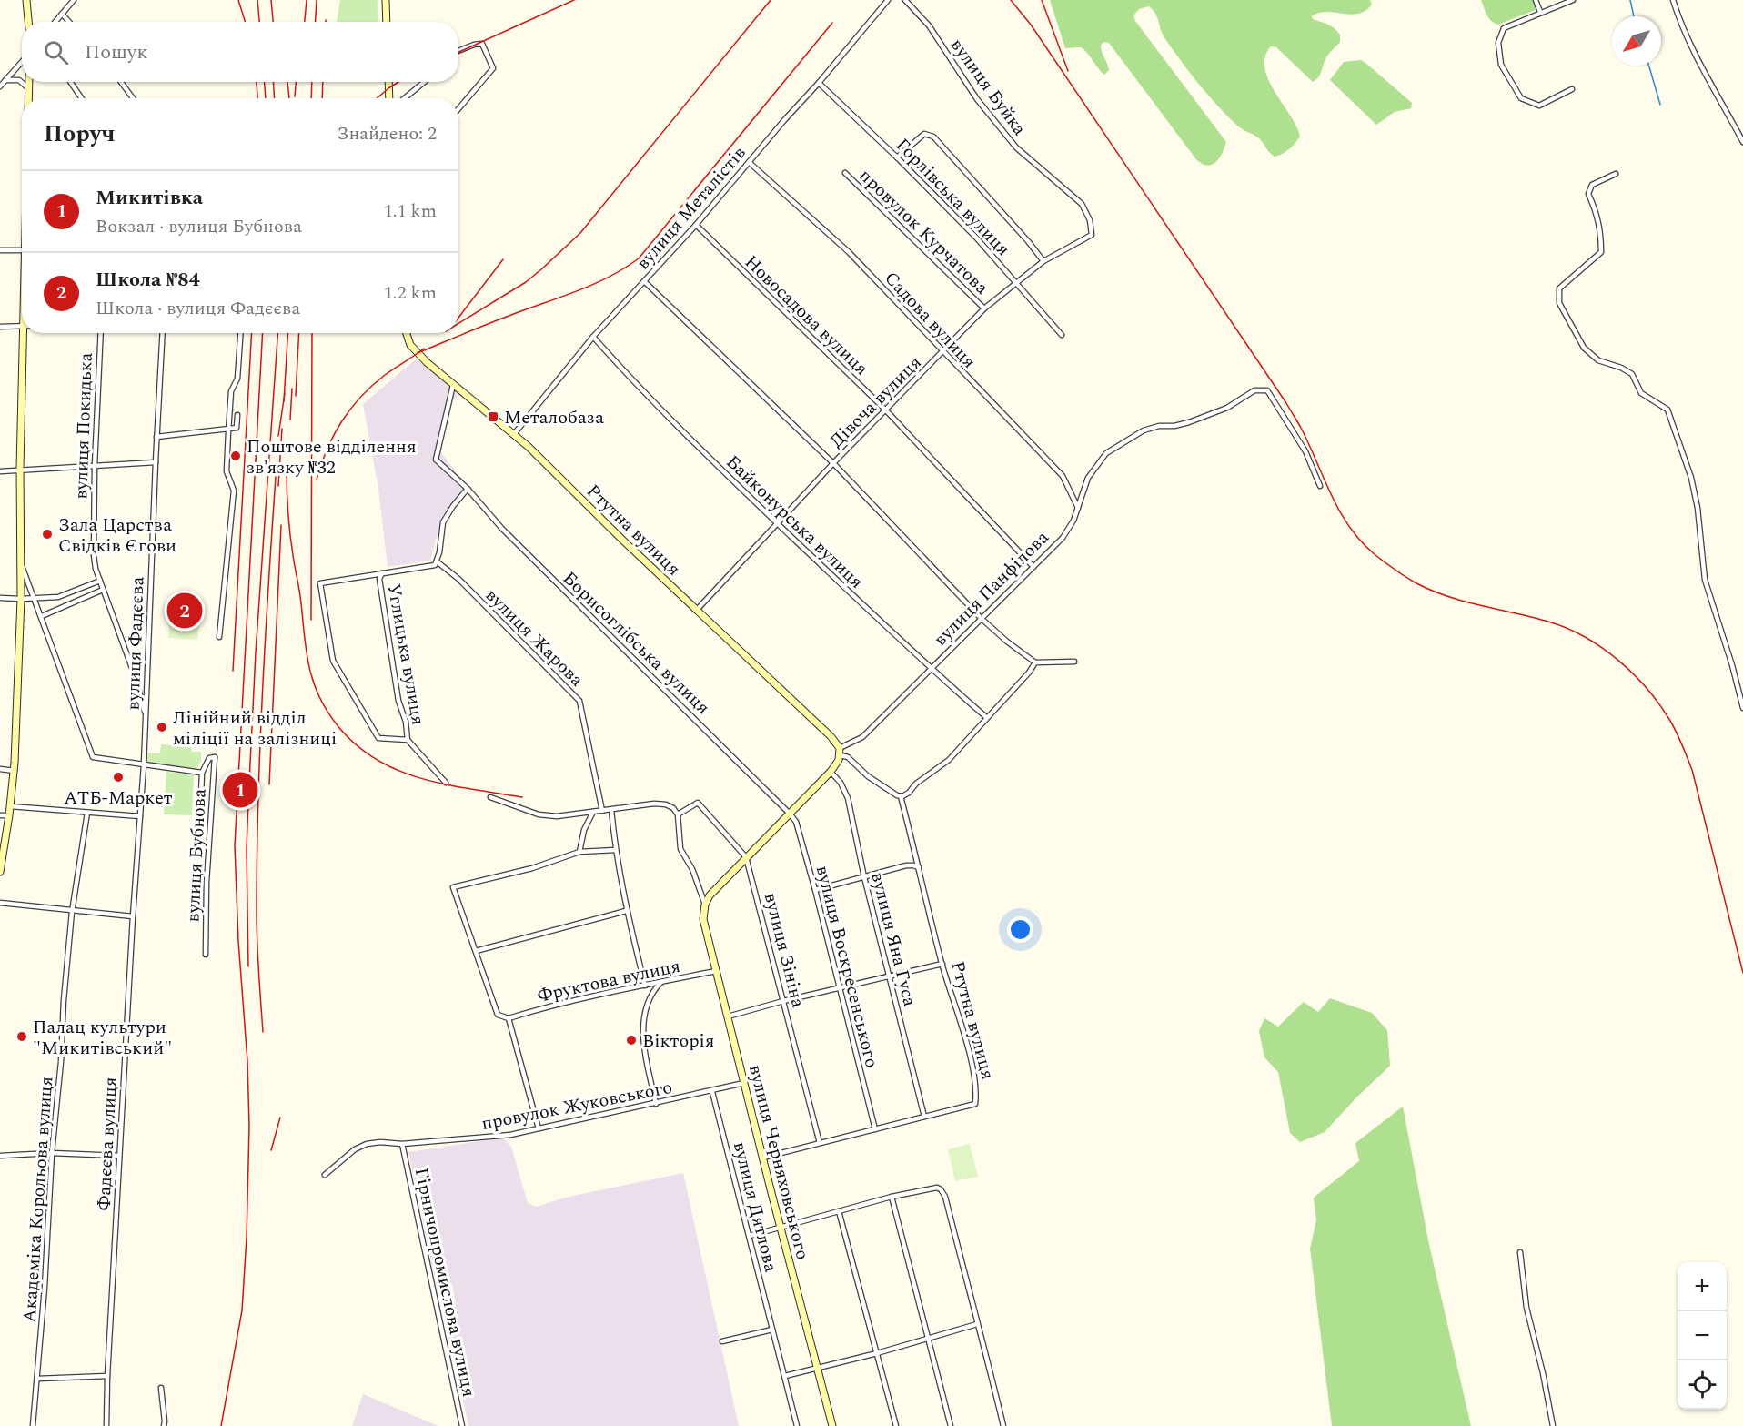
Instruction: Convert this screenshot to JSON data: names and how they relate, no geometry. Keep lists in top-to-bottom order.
{
  "streets": {
    "main road": ["Ртутна вулиця", "вулиця Черняховського"],
    "street": [
      "вулиця Буйка",
      "Горлівська вулиця",
      "вулиця Металістів",
      "провулок Курчатова",
      "Новосадова вулиця",
      "Садова вулиця",
      "Дівоча вулиця",
      "вулиця Покидька",
      "Байконурська вулиця",
      "вулиця Панфілова",
      "вулиця Жарова",
      "Борисоглібська вулиця",
      "вулиця Фадєєва",
      "Углицька вулиця",
      "вулиця Бубнова",
      "вулиця Яна Гуса",
      "вулиця Зініна",
      "вулиця Воскресенського",
      "Фруктова вулиця",
      "провулок Жуковського",
      "Фадєєва вулиця",
      "Академіка Корольова вулиця",
      "вулиця Дятлова",
      "Гірничопромислова вулиця"
    ]
  },
  "crossings": [
    ["вулиця Буйка", "Дівоча вулиця"],
    ["Горлівська вулиця", "вулиця Металістів"],
    ["Горлівська вулиця", "Дівоча вулиця"],
    ["вулиця Металістів", "Новосадова вулиця"],
    ["вулиця Металістів", "Садова вулиця"],
    ["вулиця Металістів", "Байконурська вулиця"],
    ["вулиця Металістів", "Ртутна вулиця"],
    ["провулок Курчатова", "Дівоча вулиця"],
    ["Новосадова вулиця", "Дівоча вулиця"],
    ["Новосадова вулиця", "вулиця Панфілова"],
    ["Садова вулиця", "Дівоча вулиця"],
    ["Садова вулиця", "вулиця Панфілова"],
    ["Дівоча вулиця", "Байконурська вулиця"],
    ["Дівоча вулиця", "Ртутна вулиця"],
    ["вулиця Покидька", "вулиця Фадєєва"],
    ["Байконурська вулиця", "вулиця Панфілова"],
    ["Ртутна вулиця", "вулиця Панфілова"],
    ["Ртутна вулиця", "Борисоглібська вулиця"],
    ["Ртутна вулиця", "вулиця Яна Гуса"],
    ["Ртутна вулиця", "вулиця Зініна"],
    ["Ртутна вулиця", "вулиця Воскресенського"],
    ["Ртутна вулиця", "вулиця Черняховського"],
    ["вулиця Жарова", "Углицька вулиця"],
    ["Борисоглібська вулиця", "вулиця Воскресенського"],
    ["вулиця Фадєєва", "Фадєєва вулиця"],
    ["Фруктова вулиця", "вулиця Черняховського"],
    ["провулок Жуковського", "вулиця Черняховського"],
    ["провулок Жуковського", "вулиця Дятлова"],
    ["провулок Жуковського", "Гірничопромислова вулиця"]
  ],
  "places": {
    "transit": ["Металобаза"],
    "other": [
      "Поштове відділення зв'язку №32",
      "Зала Царства Свідків Єгови",
      "Лінійний відділ міліції на залізниці",
      "АТБ-Маркет",
      "Палац культури \"Микитівський\"",
      "Вікторія"
    ]
  },
  "north": "bottom left",
  "page": {
    "search": "Пошук",
    "heading": ["Поруч", "Знайдено: 2"],
    "list": [
      {
        "mark": "1",
        "name": "Микитівка",
        "note": "Вокзал · вулиця Бубнова",
        "value": "1.1 km"
      },
      {
        "mark": "2",
        "name": "Школа №84",
        "note": "Школа · вулиця Фадєєва",
        "value": "1.2 km"
      }
    ],
    "pins": ["2", "1"],
    "map_buttons": ["+", "−"]
  }
}
